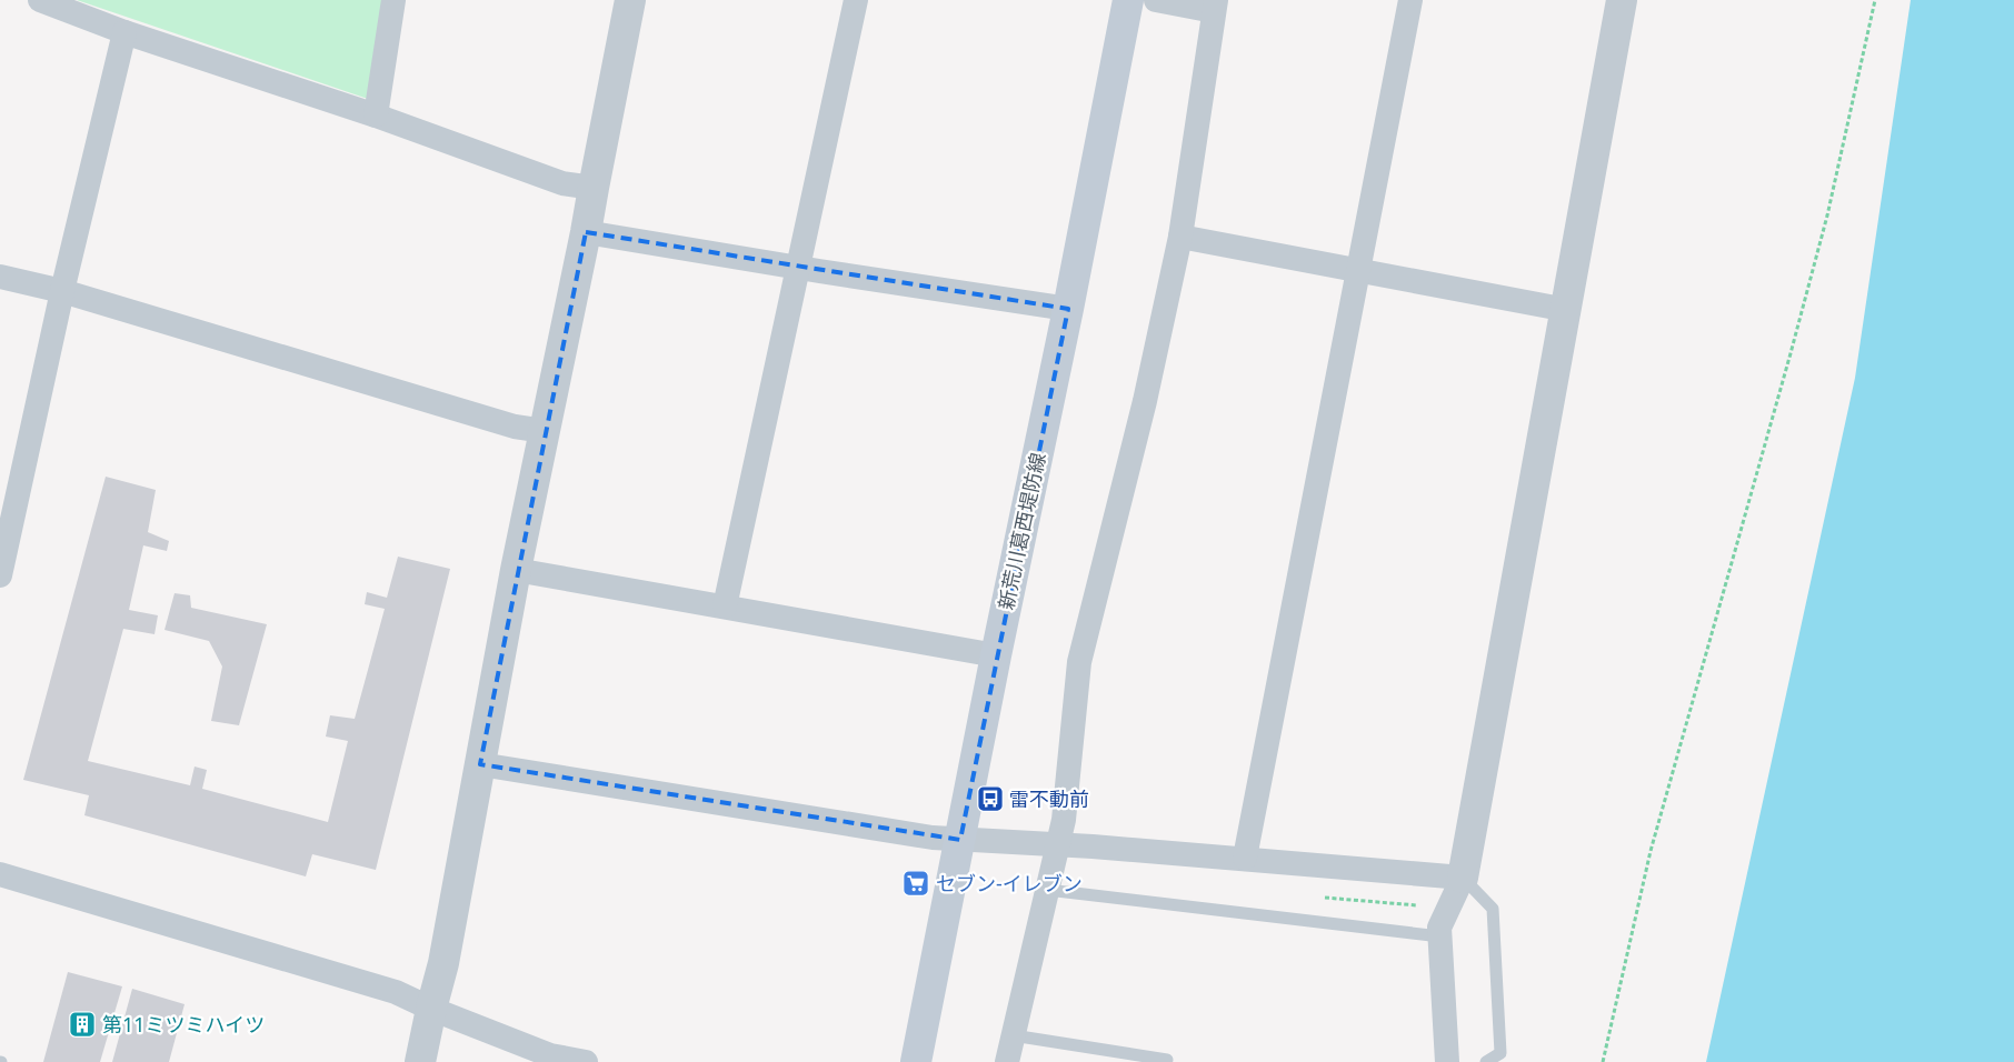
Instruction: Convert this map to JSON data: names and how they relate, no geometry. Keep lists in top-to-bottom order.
{
  "streets": {
    "main road": ["新荒川葛西堤防線"]
  },
  "places": {
    "bus stop": ["雷不動前"],
    "supermarket": ["セブン-イレブン"],
    "building": ["第11ミツミハイツ"]
  }
}
